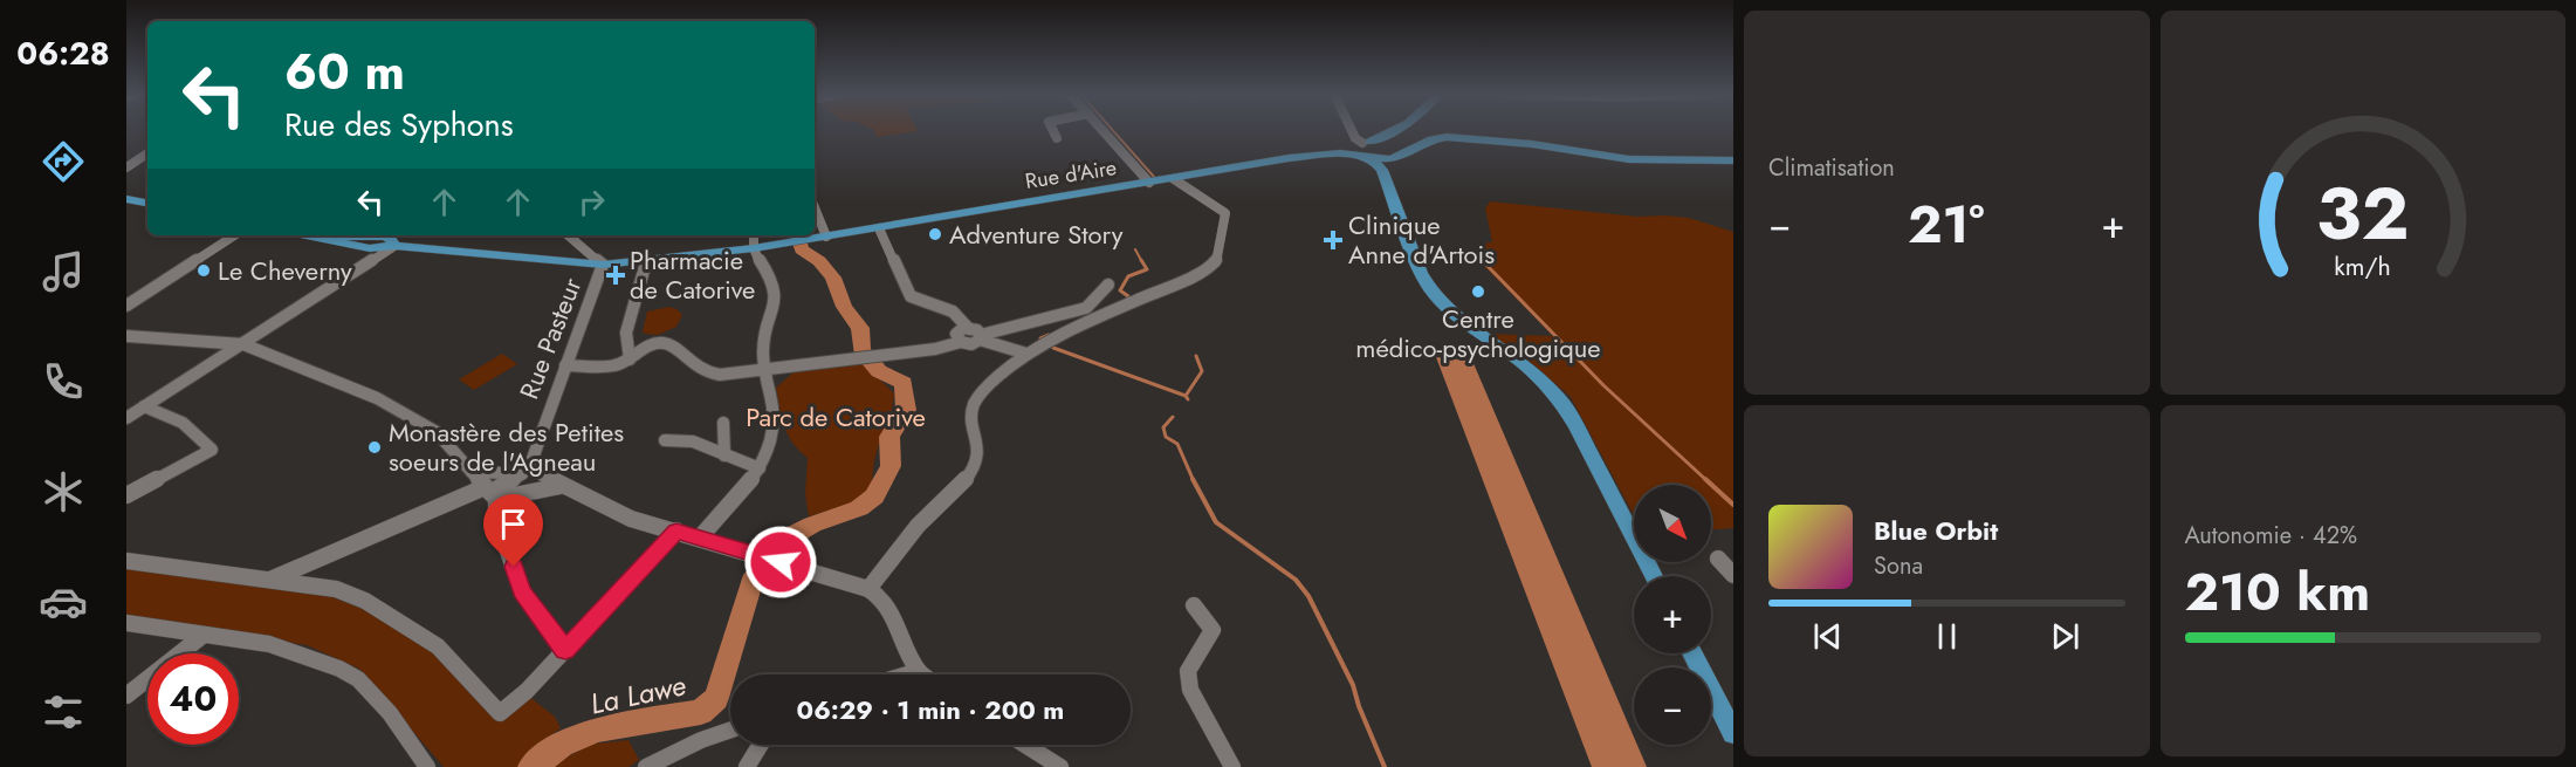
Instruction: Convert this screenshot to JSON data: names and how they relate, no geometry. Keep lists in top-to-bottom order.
{
  "streets": {
    "main road": ["Rue d'Aire"],
    "street": ["Rue Pasteur"]
  },
  "crossings": [
    ["Rue d'Aire", "Rue Pasteur"]
  ],
  "water": ["La Lawe"],
  "parks": ["Parc de Catorive"],
  "places": {
    "other": [
      "Adventure Story",
      "Le Cheverny",
      "Centre médico-psychologique",
      "Monastère des Petites soeurs de l'Agneau"
    ],
    "health": ["Clinique Anne d'Artois", "Pharmacie de Catorive"]
  },
  "north": "bottom right",
  "page": {
    "tabs": "06:28",
    "tile": [
      "Climatisation",
      ["Autonomie · 42%", "210 km"]
    ],
    "turn": ["60 m", "Rue des Syphons"],
    "heat": ["−", "21°", "+"],
    "map_buttons": ["+", "−"],
    "song": ["Blue Orbit", "Sona"],
    "limit": "40",
    "trip": "06:29 · 1 min · 200 m",
    "gauge": ["32", "km/h"]
  }
}
